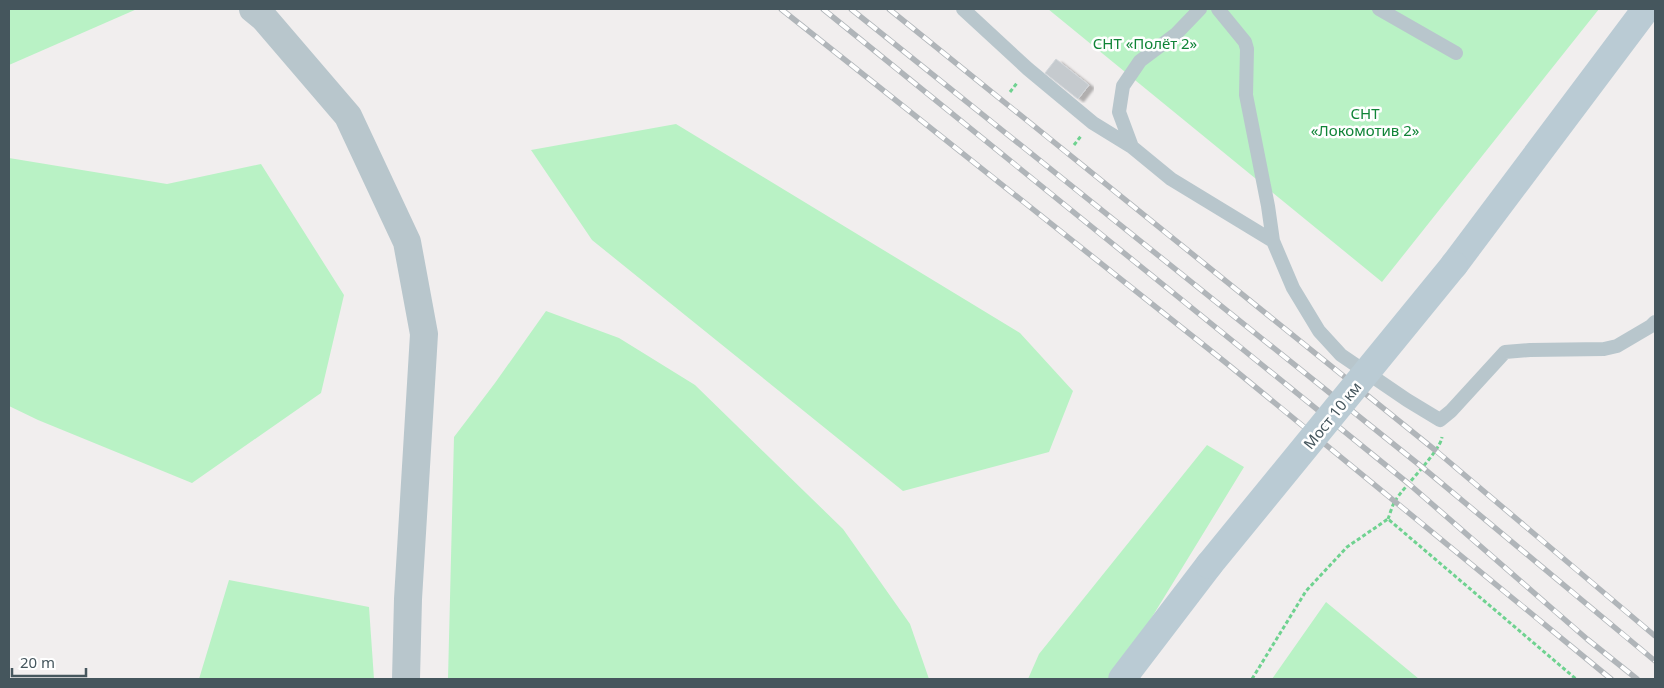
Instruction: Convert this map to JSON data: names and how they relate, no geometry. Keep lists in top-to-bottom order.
{
  "streets": {
    "main road": ["Мост 10 км"]
  },
  "parks": ["СНТ «Полёт 2»", "СНТ «Локомотив 2»"],
  "scale_bar": "20 m"
}
